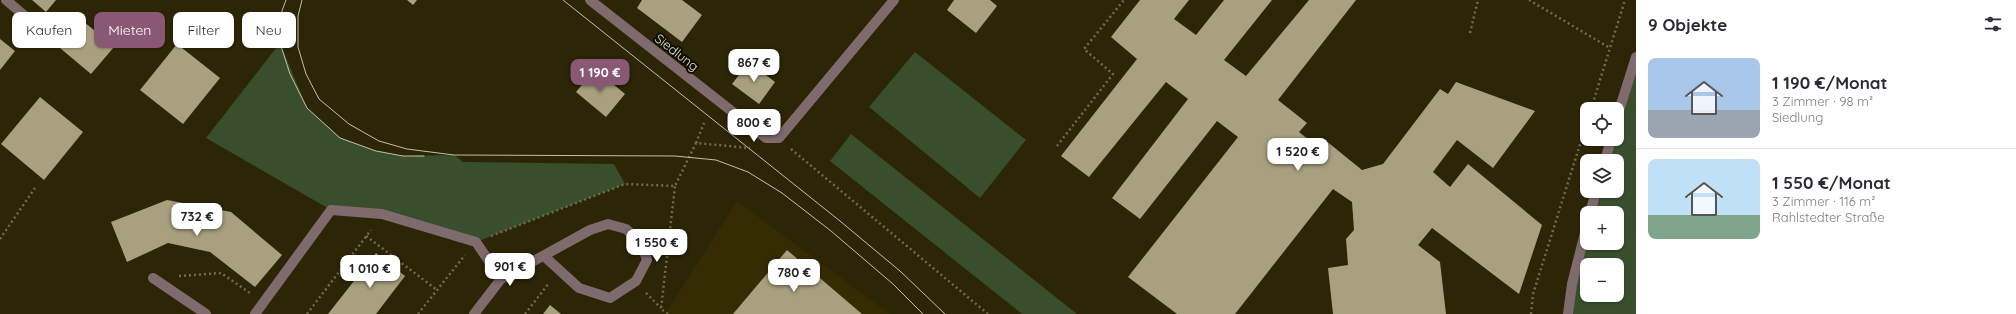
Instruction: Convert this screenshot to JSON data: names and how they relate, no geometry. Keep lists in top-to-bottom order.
{
  "streets": {
    "street": ["Siedlung"]
  },
  "page": {
    "heading": "9 Objekte",
    "chip": [
      "Kaufen",
      "Mieten",
      "Filter",
      "Neu"
    ],
    "list": [
      {
        "name": "1 190 €/Monat",
        "note": "3 Zimmer · 98 m² · Siedlung"
      },
      {
        "name": "1 550 €/Monat",
        "note": "3 Zimmer · 116 m² · Rahlstedter Straße"
      }
    ],
    "price": [
      "867 €",
      "1 190 €",
      "800 €",
      "1 520 €",
      "732 €",
      "1 550 €",
      "901 €",
      "1 010 €",
      "780 €"
    ],
    "map_buttons": ["+", "−"]
  }
}
